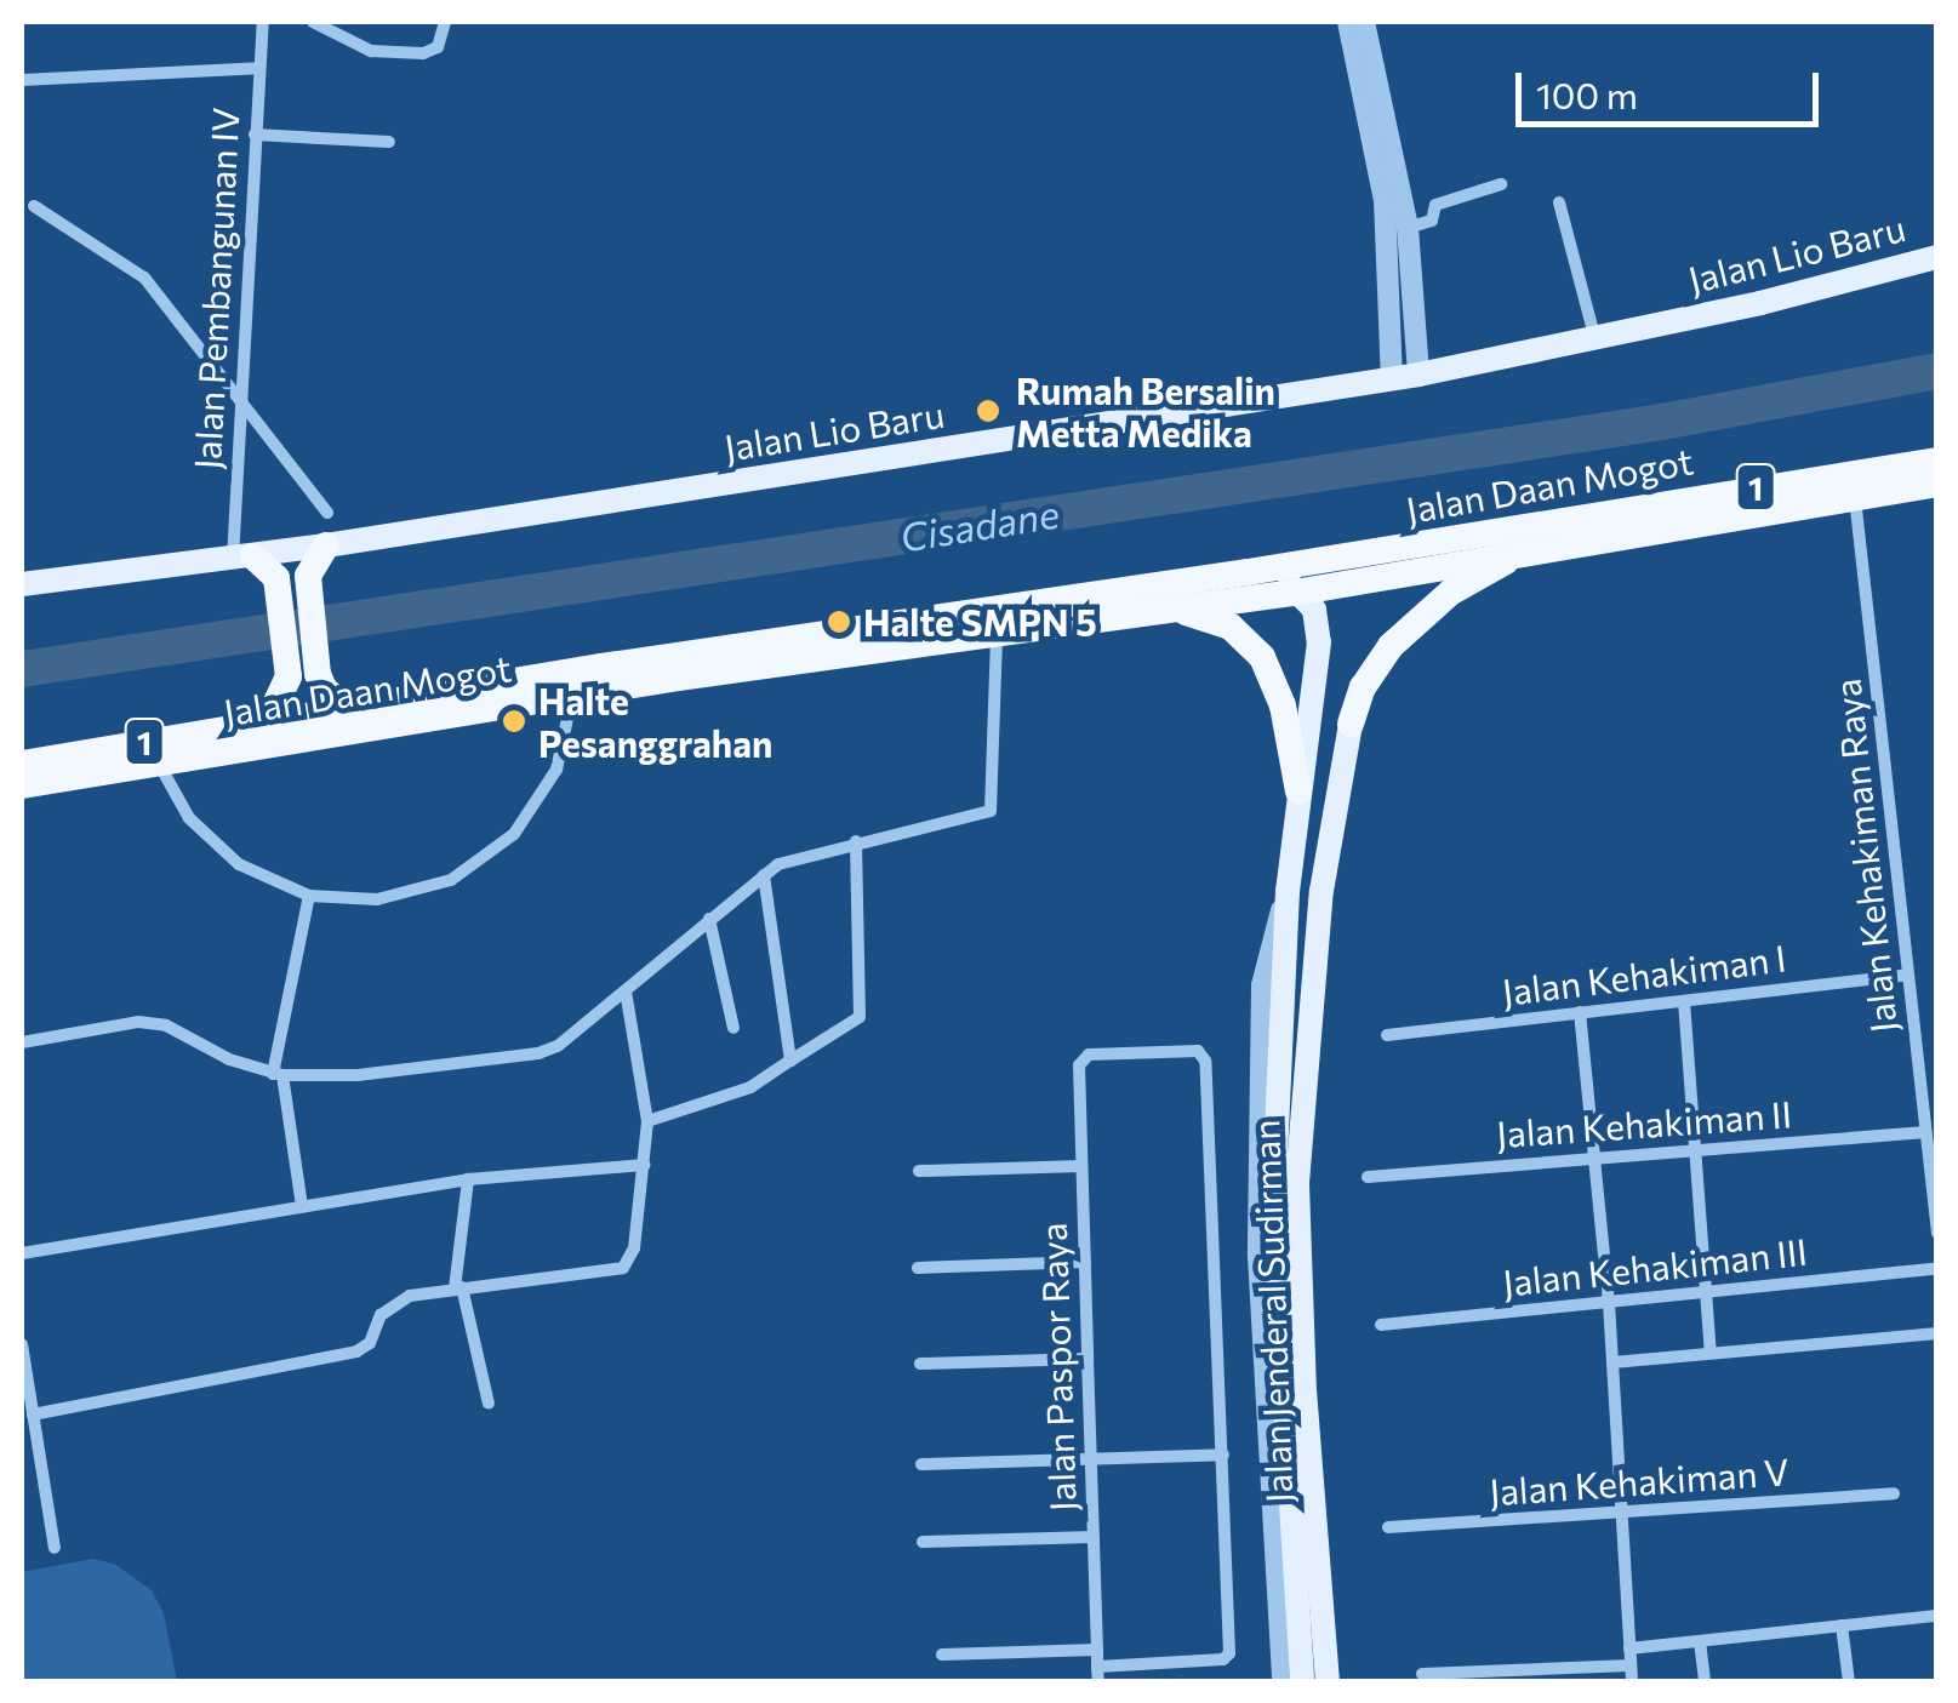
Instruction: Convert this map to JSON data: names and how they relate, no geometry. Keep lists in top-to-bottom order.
{
  "streets": {
    "highway": ["Jalan Daan Mogot", "1"],
    "main road": ["Jalan Lio Baru", "Jalan Jenderal Sudirman"],
    "street": [
      "Jalan Pembangunan IV",
      "Jalan Kehakiman Raya",
      "Jalan Kehakiman I",
      "Jalan Kehakiman II",
      "Jalan Kehakiman III",
      "Jalan Paspor Raya",
      "Jalan Kehakiman V"
    ]
  },
  "crossings": [
    ["Jalan Lio Baru", "Jalan Pembangunan IV"],
    ["Jalan Daan Mogot", "Jalan Kehakiman Raya"],
    ["Jalan Daan Mogot", "Jalan Jenderal Sudirman"],
    ["Jalan Kehakiman Raya", "Jalan Kehakiman I"],
    ["Jalan Kehakiman Raya", "Jalan Kehakiman II"]
  ],
  "water": ["Cisadane"],
  "places": ["Rumah Bersalin Metta Medika", "Halte SMPN 5", "Halte Pesanggrahan"],
  "scale_bar": "100 m"
}
